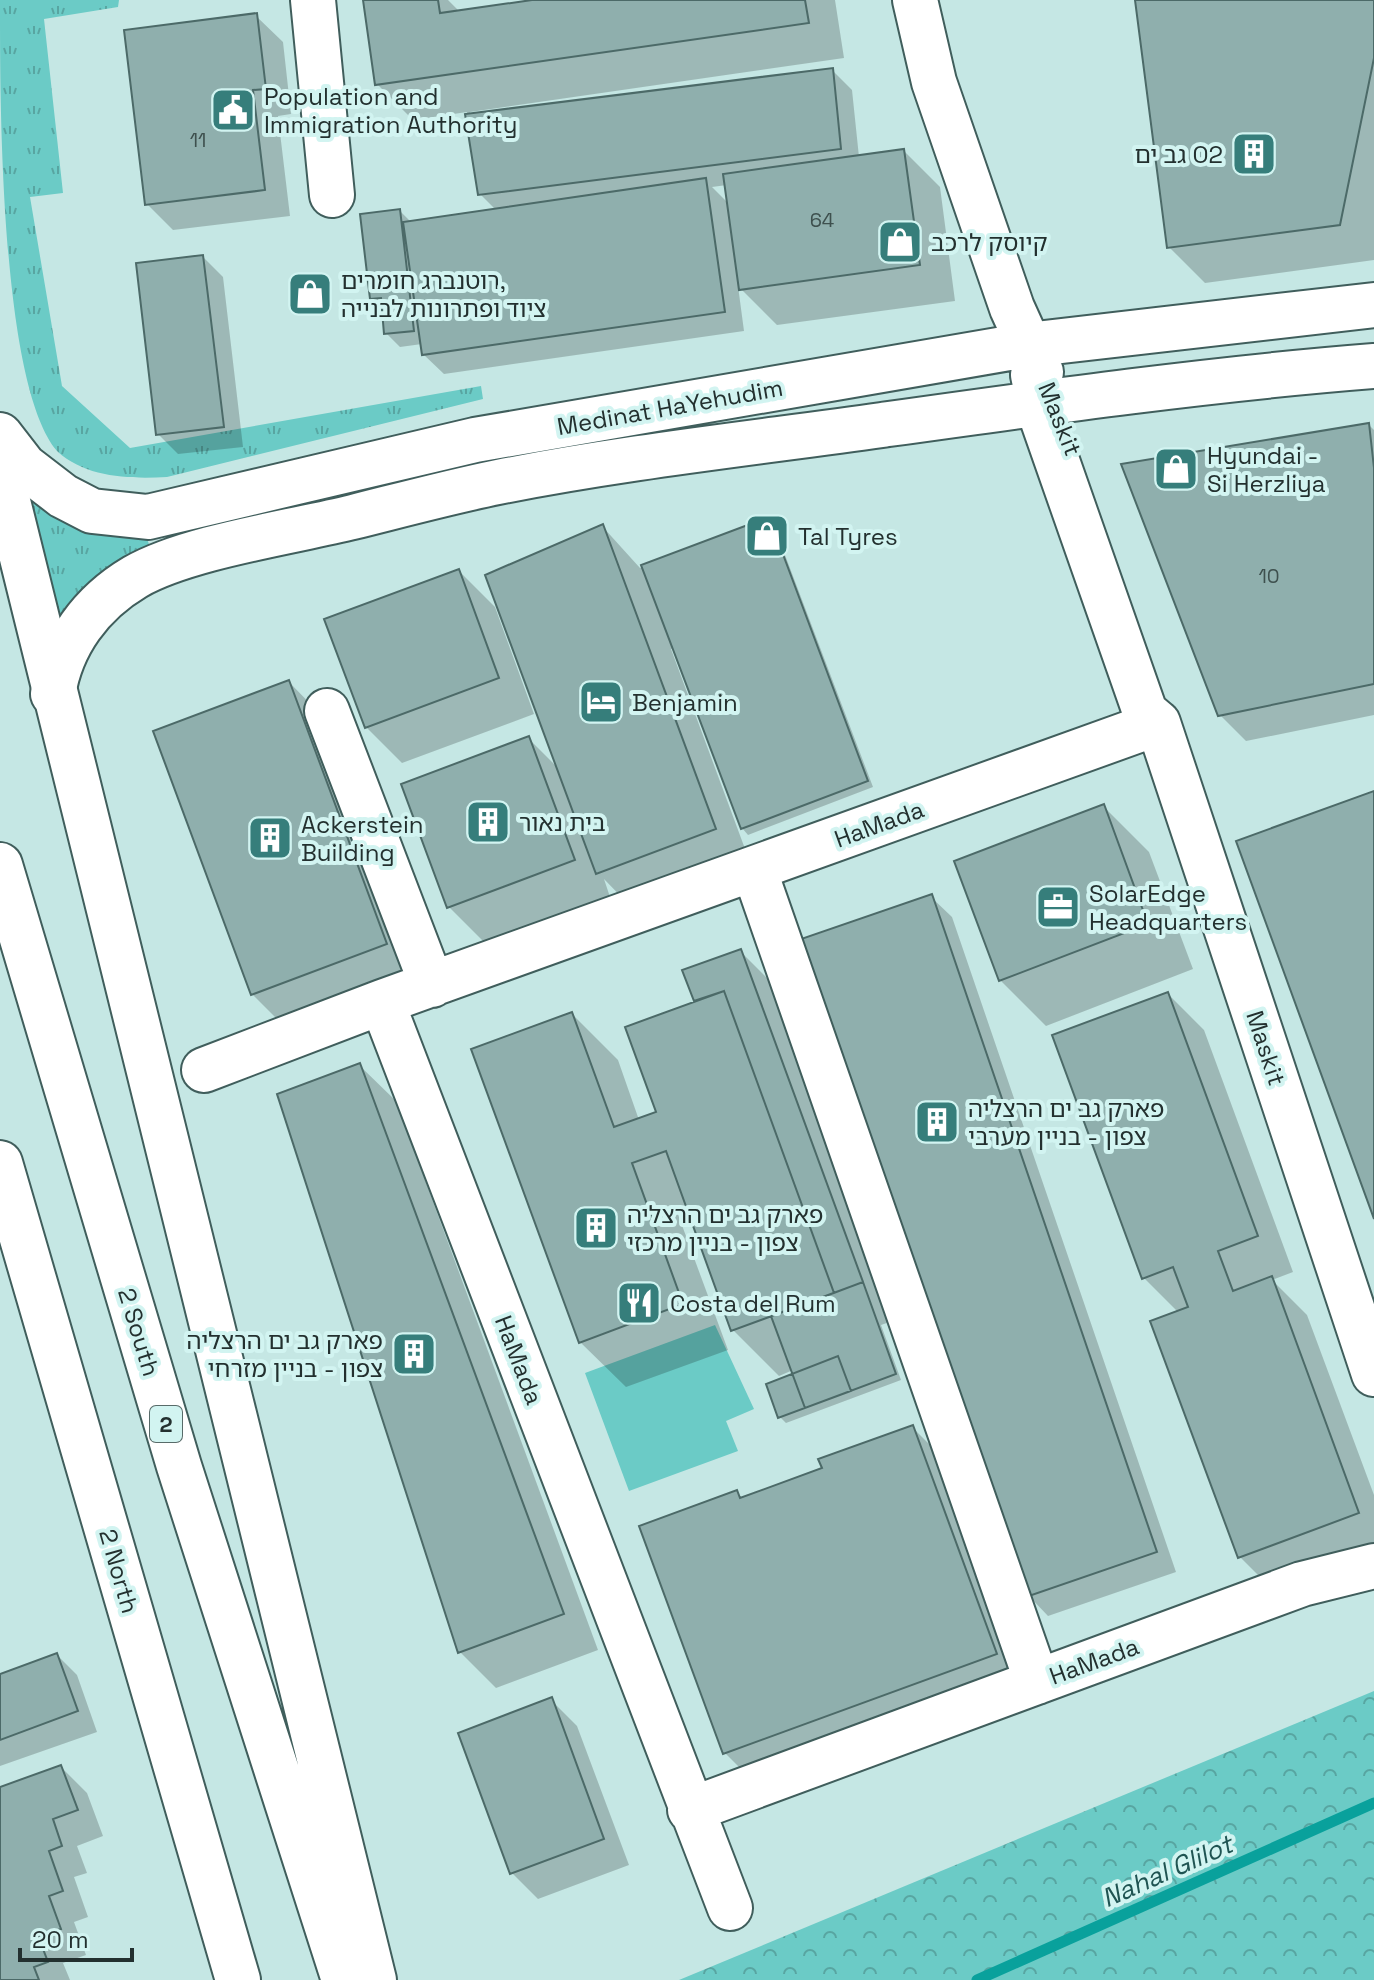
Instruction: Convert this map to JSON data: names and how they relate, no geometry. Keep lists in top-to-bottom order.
{
  "streets": {
    "main road": [
      "Medinat HaYehudim",
      "Maskit",
      "HaMada",
      "2 South",
      "2",
      "2 North"
    ]
  },
  "crossings": [
    ["Medinat HaYehudim", "Maskit"],
    ["Maskit", "HaMada"]
  ],
  "water": ["Nahal Glilot"],
  "places": {
    "public building": ["Population and Immigration Authority"],
    "building": [
      "גב ים O2",
      "בית נאור",
      "Ackerstein Building",
      "פארק גב ים הרצליה צפון - בניין מערבי",
      "פארק גב ים הרצליה צפון - בניין מרכזי",
      "פארק גב ים הרצליה צפון - בניין מזרחי"
    ],
    "shop": [
      "קיוסק לרכב",
      "רוטנברג חומרים, ציוד ופתרונות לבנייה",
      "Hyundai - Si Herzliya",
      "Tal Tyres"
    ],
    "hotel": ["Benjamin"],
    "office": ["SolarEdge Headquarters"],
    "restaurant": ["Costa del Rum"]
  },
  "house_numbers": ["11", "64", "10"],
  "scale_bar": "20 m"
}
